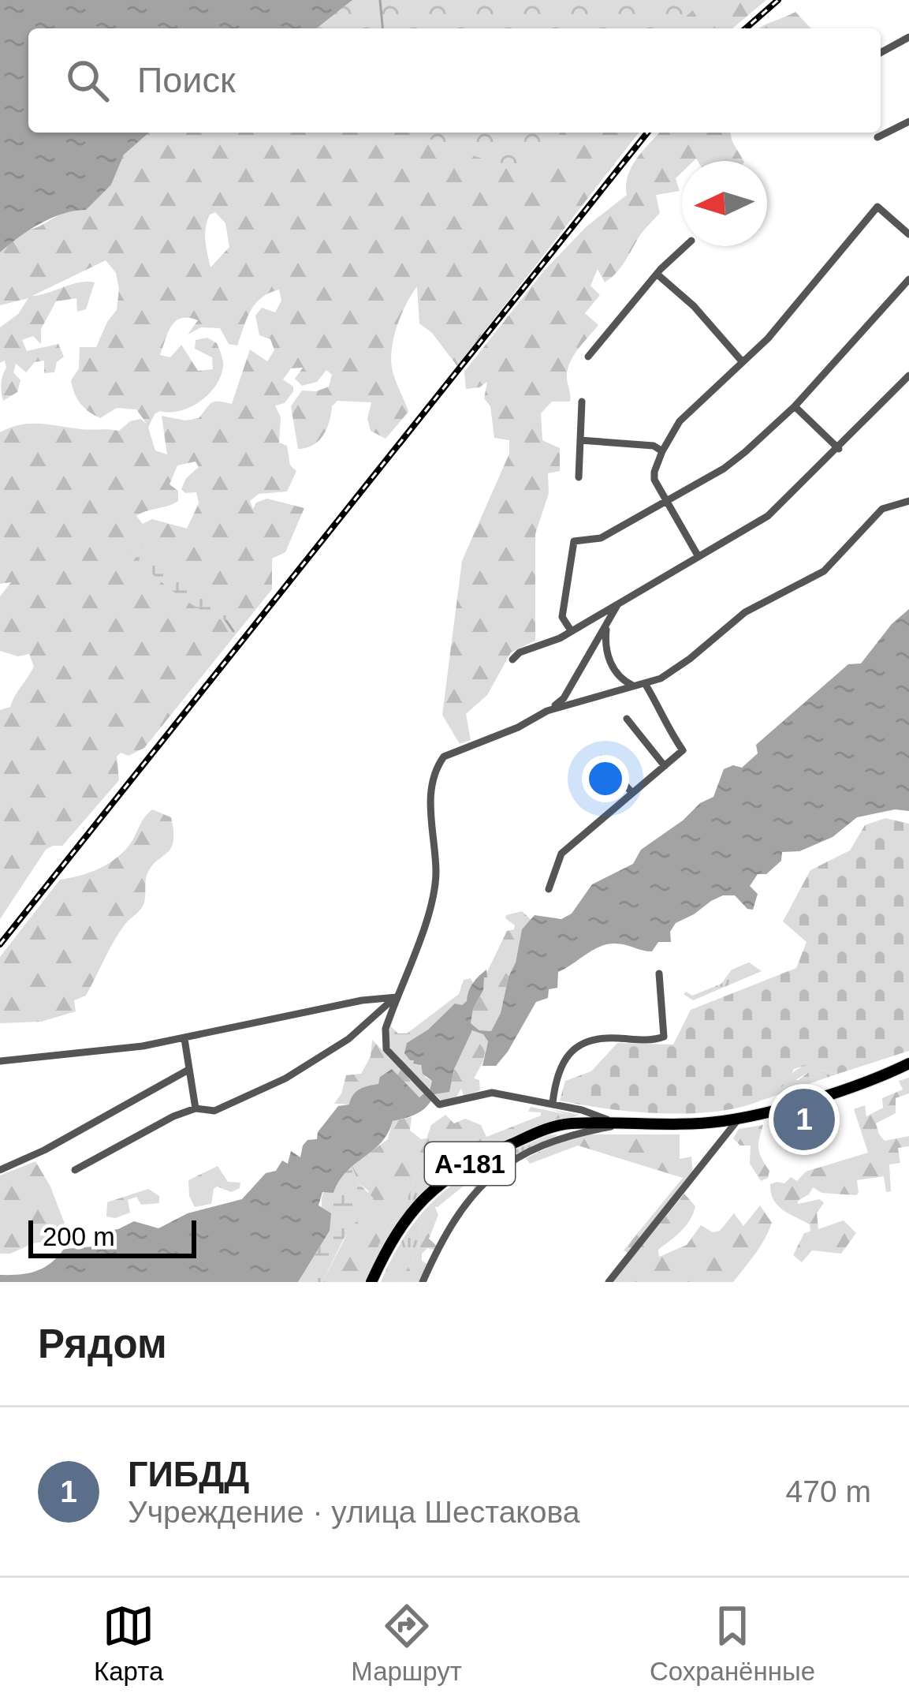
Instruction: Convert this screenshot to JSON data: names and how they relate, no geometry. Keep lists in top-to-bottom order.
{
  "streets": {
    "main road": ["А-181"]
  },
  "scale_bar": "200 m",
  "north": "left",
  "page": {
    "search": "Поиск",
    "pins": "1",
    "scale": "200 m",
    "heading": "Рядом",
    "list": [
      {
        "mark": "1",
        "name": "ГИБДД",
        "note": "Учреждение · улица Шестакова",
        "value": "470 m"
      }
    ],
    "nav": ["Карта", "Маршрут", "Сохранённые"]
  }
}
